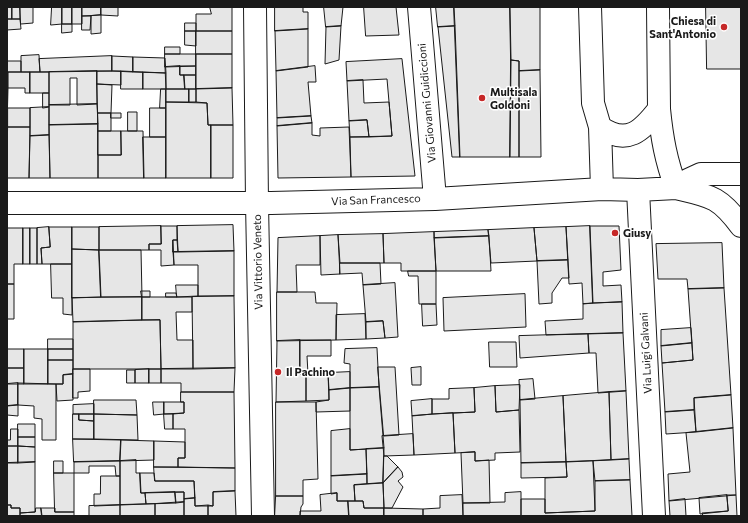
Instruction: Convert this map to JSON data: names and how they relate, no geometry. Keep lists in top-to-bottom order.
{
  "streets": {
    "street": [
      "Via Giovanni Guidiccioni",
      "Via San Francesco",
      "Via Vittorio Veneto",
      "Via Luigi Galvani"
    ]
  },
  "crossings": [
    ["Via Giovanni Guidiccioni", "Via San Francesco"],
    ["Via San Francesco", "Via Vittorio Veneto"],
    ["Via San Francesco", "Via Luigi Galvani"]
  ],
  "places": [
    "Chiesa di Sant'Antonio",
    "Multisala Goldoni",
    "Giusy",
    "Il Pachino"
  ]
}
